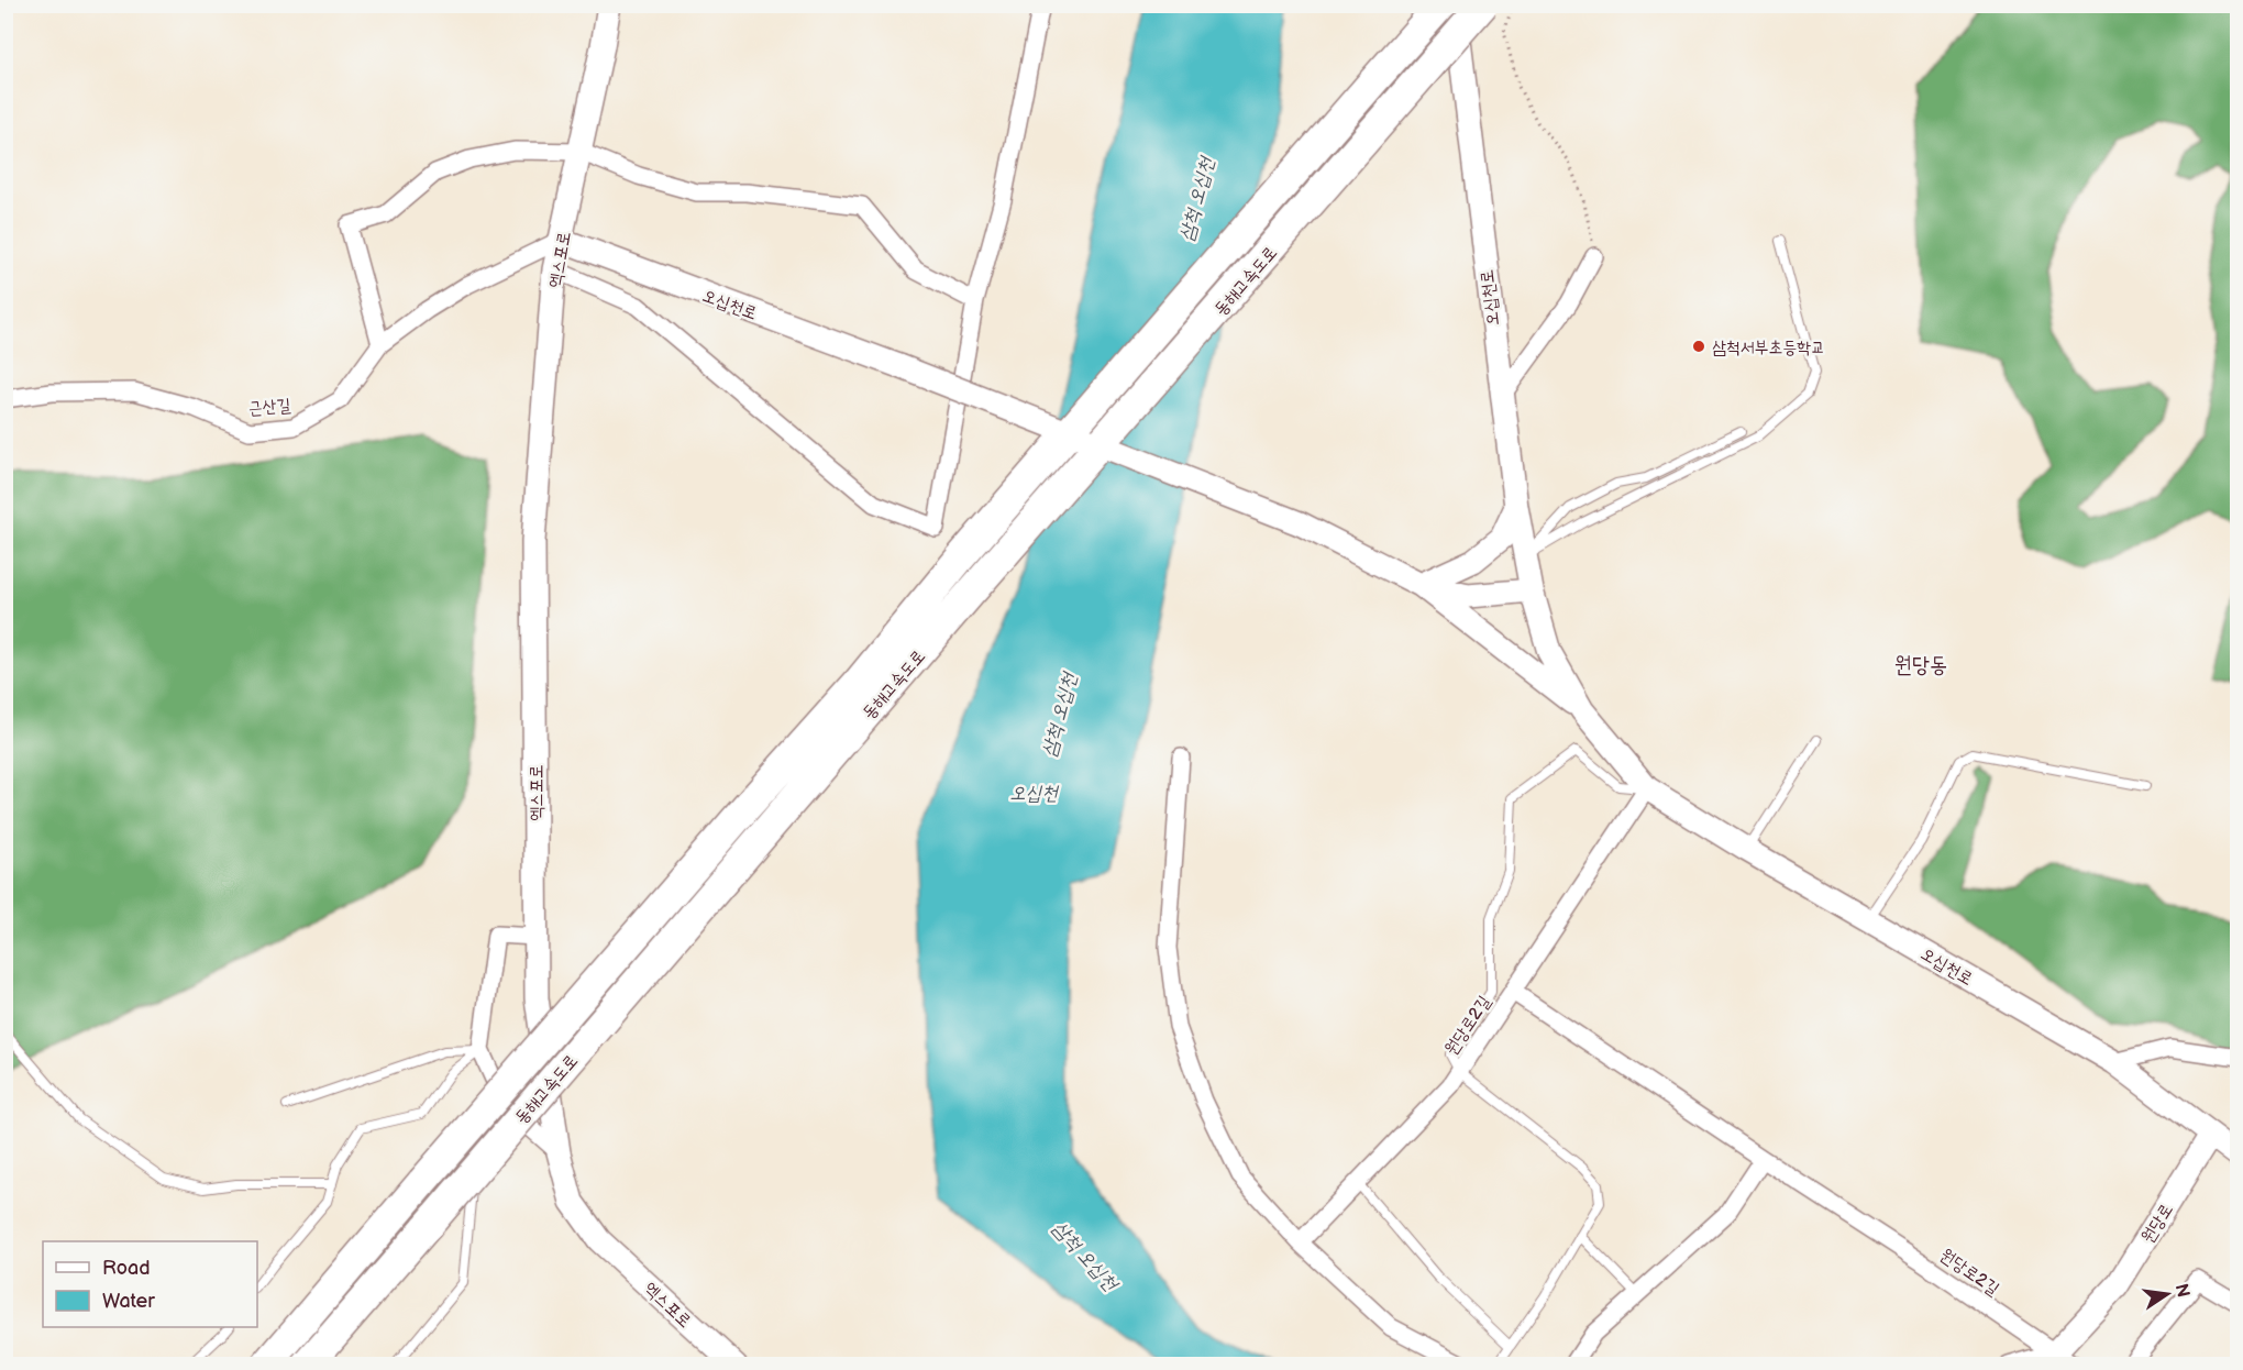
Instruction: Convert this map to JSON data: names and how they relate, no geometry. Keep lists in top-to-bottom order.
{
  "streets": {
    "highway": ["동해고속도로"],
    "street": [
      "엑스포로",
      "오십천로",
      "근산길",
      "원당로2길",
      "원당로"
    ]
  },
  "crossings": [
    ["엑스포로", "오십천로"],
    ["엑스포로", "근산길"],
    ["오십천로", "근산길"],
    ["오십천로", "원당로"],
    ["원당로2길", "원당로"]
  ],
  "districts": ["원당동"],
  "water": ["삼척 오십천", "오십천"],
  "places": ["삼척서부초등학교"],
  "legend": ["Road", "Water"],
  "north": "right"
}
